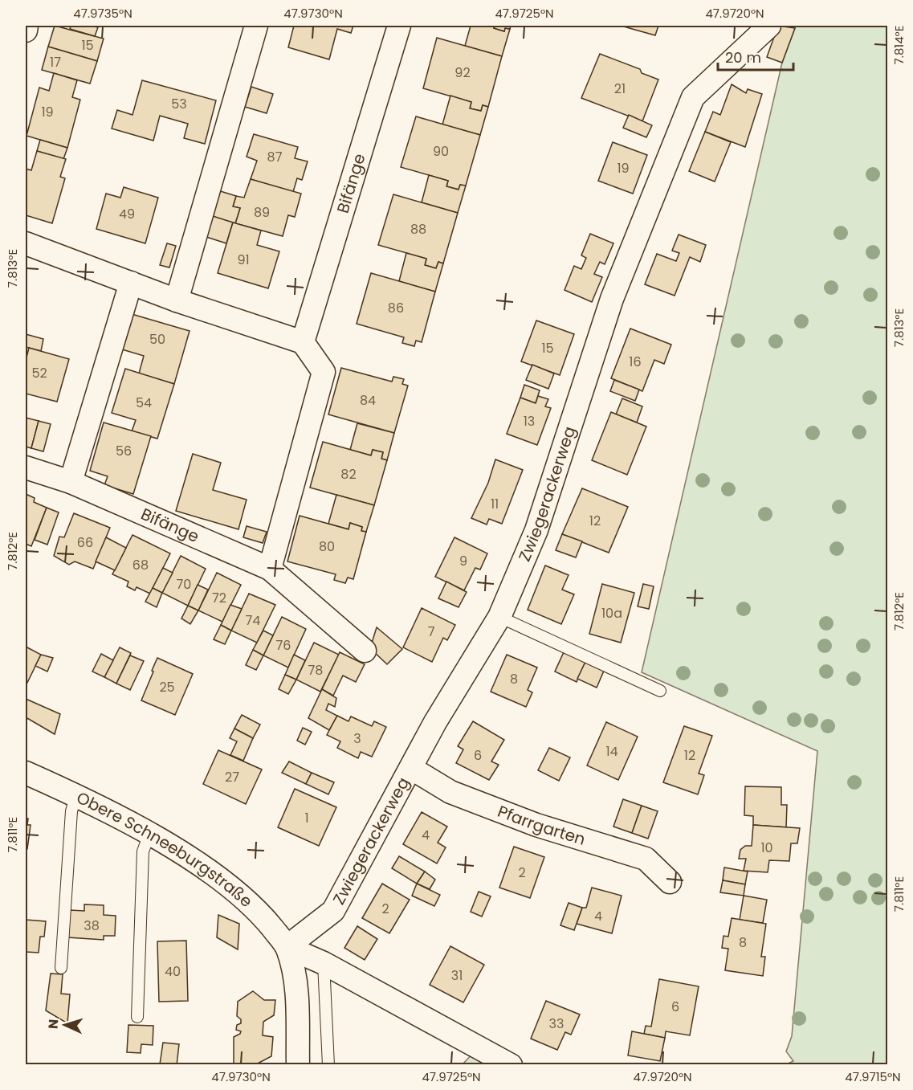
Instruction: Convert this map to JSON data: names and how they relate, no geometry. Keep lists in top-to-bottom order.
{
  "streets": {
    "street": [
      "Bifänge",
      "Zwiegerackerweg",
      "Pfarrgarten",
      "Obere Schneeburgstraße"
    ]
  },
  "crossings": [
    ["Zwiegerackerweg", "Pfarrgarten"],
    ["Zwiegerackerweg", "Obere Schneeburgstraße"]
  ],
  "house_numbers": [
    "15",
    "17",
    "92",
    "21",
    "53",
    "19",
    "90",
    "87",
    "19",
    "89",
    "49",
    "88",
    "91",
    "86",
    "50",
    "15",
    "16",
    "52",
    "84",
    "54",
    "13",
    "56",
    "82",
    "11",
    "12",
    "66",
    "80",
    "9",
    "68",
    "70",
    "72",
    "10a",
    "74",
    "7",
    "76",
    "78",
    "8",
    "25",
    "3",
    "14",
    "6",
    "12",
    "27",
    "1",
    "4",
    "10",
    "2",
    "2",
    "4",
    "38",
    "8",
    "40",
    "31",
    "6",
    "33"
  ],
  "scale_bar": "20 m",
  "north": "left",
  "coordinates": [
    "47.9735°N",
    "47.9730°N",
    "47.9725°N",
    "47.9720°N",
    "7.814°E",
    "7.813°E",
    "7.812°E",
    "7.811°E",
    "47.9715°N"
  ]
}
